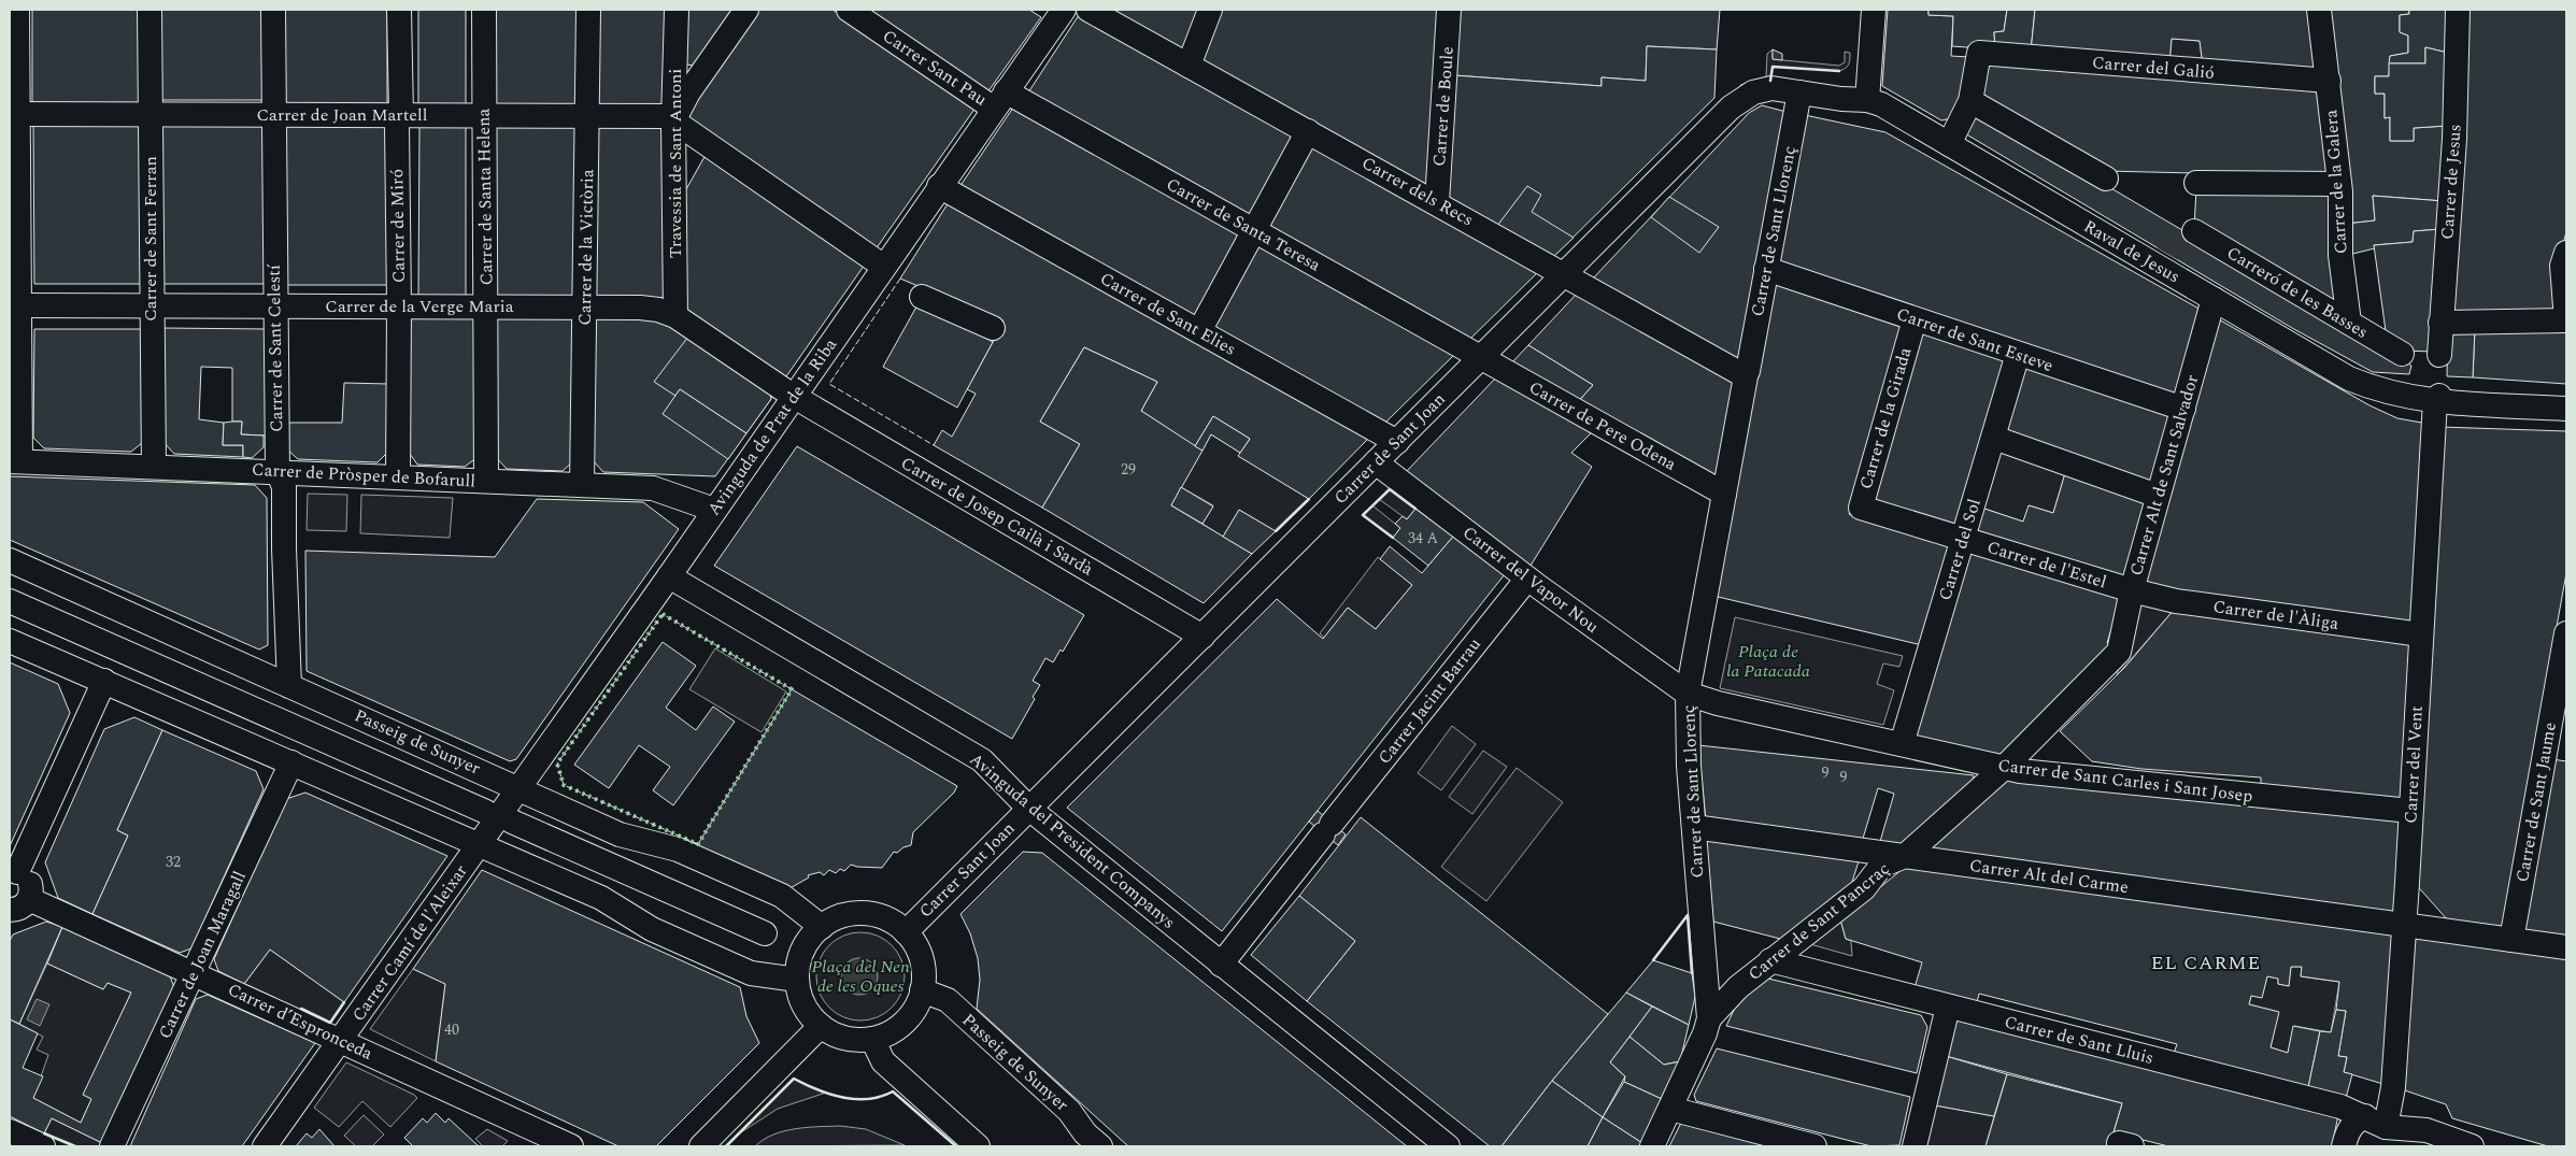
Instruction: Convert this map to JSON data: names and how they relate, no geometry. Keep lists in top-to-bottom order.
{
  "streets": {
    "street": [
      "Carrer Sant Pau",
      "Carrer del Galió",
      "Carrer de Boule",
      "Carrer de Joan Martell",
      "Travessia de Sant Antoni",
      "Carrer de la Galera",
      "Carrer de Jesus",
      "Carrer dels Recs",
      "Carrer de Santa Helena",
      "Carrer de Santa Teresa",
      "Carrer de Miró",
      "Carrer de Sant Llorenç",
      "Carrer de Sant Ferran",
      "Carrer de la Victòria",
      "Raval de Jesus",
      "Carreró de les Basses",
      "Carrer de la Verge Maria",
      "Carrer de Sant Elies",
      "Carrer de Sant Esteve",
      "Carrer de Sant Celestí",
      "Carrer de la Girada",
      "Carrer de Pere Odena",
      "Avinguda de Prat de la Riba",
      "Carrer de Sant Joan",
      "Carrer de Pròsper de Bofarull",
      "Carrer Alt de Sant Salvador",
      "Carrer de Josep Cailà i Sardà",
      "Carrer del Sol",
      "Carrer de l'Estel",
      "Carrer del Vapor Nou",
      "Carrer de l'Àliga",
      "Carrer Jacint Barrau",
      "Passeig de Sunyer",
      "Carrer del Vent",
      "Carrer de Sant Carles i Sant Josep",
      "Carrer de Sant Jaume",
      "Avinguda del President Companys",
      "Carrer Sant Joan",
      "Carrer Alt del Carme",
      "Carrer de Sant Pancraç",
      "Carrer Camí de l'Aleixar",
      "Carrer de Joan Maragall",
      "Carrer d’Espronceda",
      "Carrer de Sant Lluis"
    ]
  },
  "crossings": [
    ["Carrer Sant Pau", "Carrer de Santa Teresa"],
    ["Carrer Sant Pau", "Avinguda de Prat de la Riba"],
    ["Carrer del Galió", "Carrer de la Galera"],
    ["Carrer de Boule", "Carrer dels Recs"],
    ["Carrer de Joan Martell", "Travessia de Sant Antoni"],
    ["Carrer de Joan Martell", "Carrer de Santa Helena"],
    ["Carrer de Joan Martell", "Carrer de Miró"],
    ["Carrer de Joan Martell", "Carrer de Sant Ferran"],
    ["Carrer de Joan Martell", "Carrer de la Victòria"],
    ["Carrer de Joan Martell", "Carrer de Sant Celestí"],
    ["Travessia de Sant Antoni", "Carrer de la Verge Maria"],
    ["Carrer de la Galera", "Carreró de les Basses"],
    ["Carrer dels Recs", "Carrer de Sant Llorenç"],
    ["Carrer dels Recs", "Carrer de Sant Joan"],
    ["Carrer de Santa Helena", "Carrer de la Verge Maria"],
    ["Carrer de Santa Helena", "Carrer de Pròsper de Bofarull"],
    ["Carrer de Santa Teresa", "Carrer de Pere Odena"],
    ["Carrer de Santa Teresa", "Avinguda de Prat de la Riba"],
    ["Carrer de Santa Teresa", "Carrer de Sant Joan"],
    ["Carrer de Miró", "Carrer de la Verge Maria"],
    ["Carrer de Miró", "Carrer de Pròsper de Bofarull"],
    ["Carrer de Sant Llorenç", "Raval de Jesus"],
    ["Carrer de Sant Llorenç", "Carrer de Sant Esteve"],
    ["Carrer de Sant Llorenç", "Carrer de Pere Odena"],
    ["Carrer de Sant Llorenç", "Carrer del Vapor Nou"],
    ["Carrer de Sant Llorenç", "Carrer de Sant Carles i Sant Josep"],
    ["Carrer de Sant Llorenç", "Carrer Alt del Carme"],
    ["Carrer de Sant Llorenç", "Carrer de Sant Pancraç"],
    ["Carrer de Sant Ferran", "Carrer de la Verge Maria"],
    ["Carrer de Sant Ferran", "Carrer de Pròsper de Bofarull"],
    ["Carrer de la Victòria", "Carrer de la Verge Maria"],
    ["Carrer de la Victòria", "Carrer de Pròsper de Bofarull"],
    ["Raval de Jesus", "Carrer de Sant Joan"],
    ["Raval de Jesus", "Carrer Alt de Sant Salvador"],
    ["Raval de Jesus", "Carrer del Vent"],
    ["Carrer de la Verge Maria", "Carrer de Sant Celestí"],
    ["Carrer de la Verge Maria", "Avinguda de Prat de la Riba"],
    ["Carrer de la Verge Maria", "Carrer de Josep Cailà i Sardà"],
    ["Carrer de Sant Elies", "Avinguda de Prat de la Riba"],
    ["Carrer de Sant Elies", "Carrer de Sant Joan"],
    ["Carrer de Sant Esteve", "Carrer de la Girada"],
    ["Carrer de Sant Esteve", "Carrer Alt de Sant Salvador"],
    ["Carrer de Sant Esteve", "Carrer del Sol"],
    ["Carrer de Sant Celestí", "Carrer de Pròsper de Bofarull"],
    ["Carrer de Sant Celestí", "Passeig de Sunyer"],
    ["Carrer de la Girada", "Carrer del Sol"],
    ["Carrer de la Girada", "Carrer de l'Estel"],
    ["Carrer de Pere Odena", "Carrer de Sant Joan"],
    ["Avinguda de Prat de la Riba", "Carrer de Pròsper de Bofarull"],
    ["Avinguda de Prat de la Riba", "Carrer de Josep Cailà i Sardà"],
    ["Avinguda de Prat de la Riba", "Passeig de Sunyer"],
    ["Avinguda de Prat de la Riba", "Avinguda del President Companys"],
    ["Avinguda de Prat de la Riba", "Carrer Camí de l'Aleixar"],
    ["Carrer de Sant Joan", "Carrer de Josep Cailà i Sardà"],
    ["Carrer de Sant Joan", "Carrer del Vapor Nou"],
    ["Carrer de Sant Joan", "Avinguda del President Companys"],
    ["Carrer de Sant Joan", "Carrer Sant Joan"],
    ["Carrer Alt de Sant Salvador", "Carrer de l'Estel"],
    ["Carrer Alt de Sant Salvador", "Carrer de l'Àliga"],
    ["Carrer Alt de Sant Salvador", "Carrer de Sant Pancraç"],
    ["Carrer del Sol", "Carrer de l'Estel"],
    ["Carrer del Sol", "Carrer de Sant Carles i Sant Josep"],
    ["Carrer de l'Estel", "Carrer de l'Àliga"],
    ["Carrer del Vapor Nou", "Carrer Jacint Barrau"],
    ["Carrer del Vapor Nou", "Carrer de Sant Carles i Sant Josep"],
    ["Carrer de l'Àliga", "Carrer del Vent"],
    ["Carrer Jacint Barrau", "Avinguda del President Companys"],
    ["Passeig de Sunyer", "Carrer Sant Joan"],
    ["Carrer del Vent", "Carrer de Sant Carles i Sant Josep"],
    ["Carrer del Vent", "Carrer Alt del Carme"],
    ["Carrer del Vent", "Carrer de Sant Lluis"],
    ["Carrer de Sant Carles i Sant Josep", "Carrer de Sant Pancraç"],
    ["Carrer de Sant Jaume", "Carrer Alt del Carme"],
    ["Avinguda del President Companys", "Carrer Sant Joan"],
    ["Carrer Alt del Carme", "Carrer de Sant Pancraç"],
    ["Carrer de Sant Pancraç", "Carrer de Sant Lluis"],
    ["Carrer Camí de l'Aleixar", "Carrer d’Espronceda"],
    ["Carrer de Joan Maragall", "Carrer d’Espronceda"]
  ],
  "districts": ["EL CARME"],
  "parks": ["Plaça de la Patacada", "Plaça del Nen de les Oques"],
  "house_numbers": [
    "29",
    "34 A",
    "9",
    "9",
    "32",
    "40"
  ]
}
